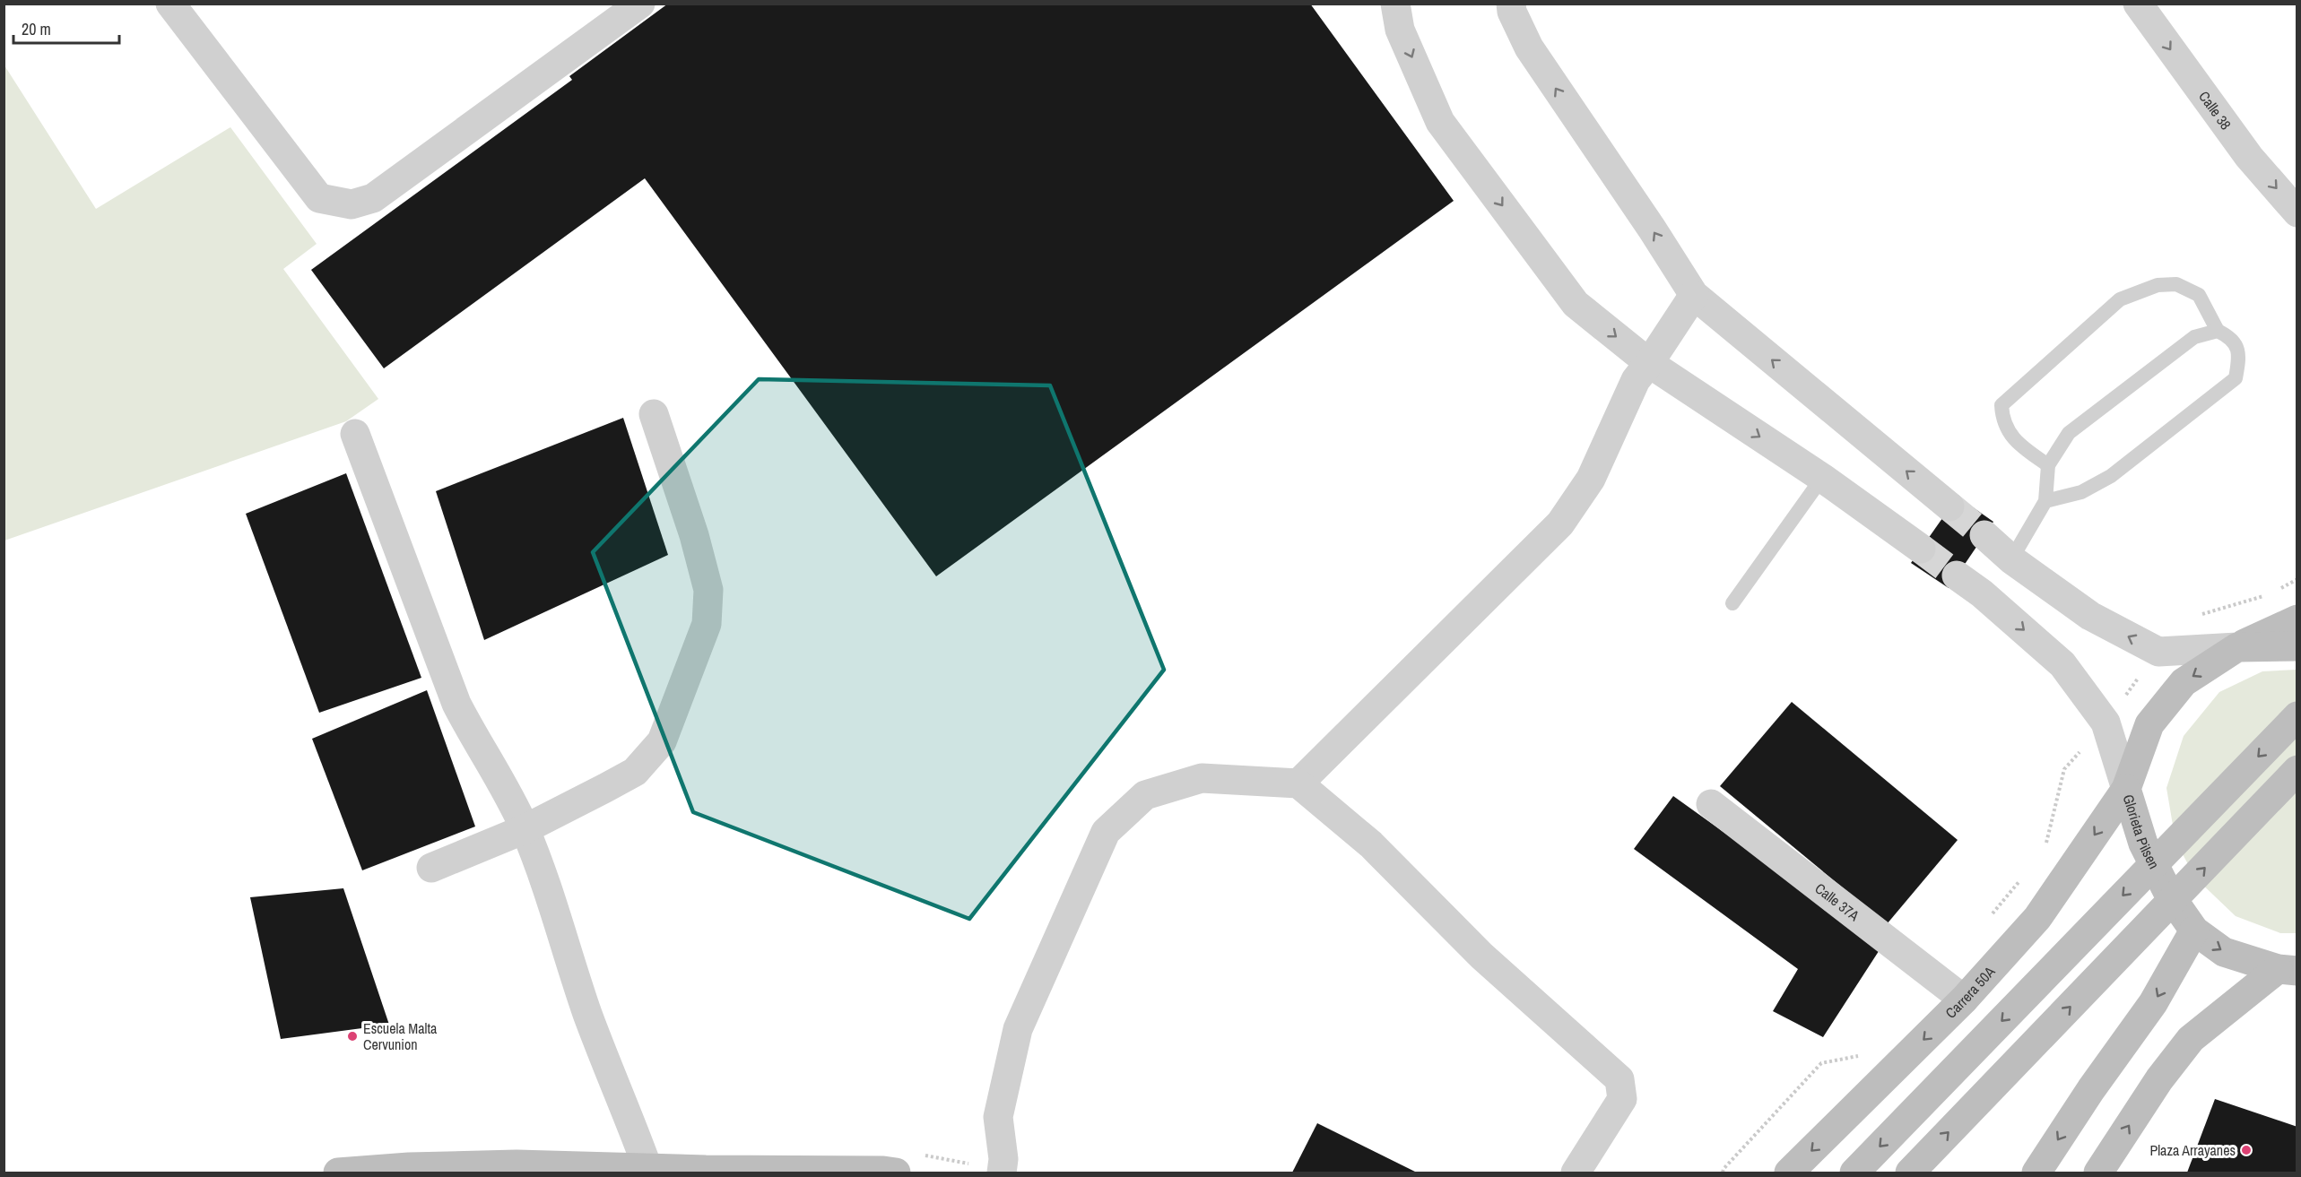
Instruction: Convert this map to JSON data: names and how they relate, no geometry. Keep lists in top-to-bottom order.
{
  "streets": {
    "main road": ["Glorieta Pilsen", "Carrera 50A"],
    "street": ["Calle 38", "Calle 37A"]
  },
  "crossings": [
    ["Glorieta Pilsen", "Carrera 50A"],
    ["Calle 37A", "Carrera 50A"]
  ],
  "one_way": ["Calle 38"],
  "places": ["Escuela Malta Cervunion", "Plaza Arrayanes"],
  "scale_bar": "20 m"
}
